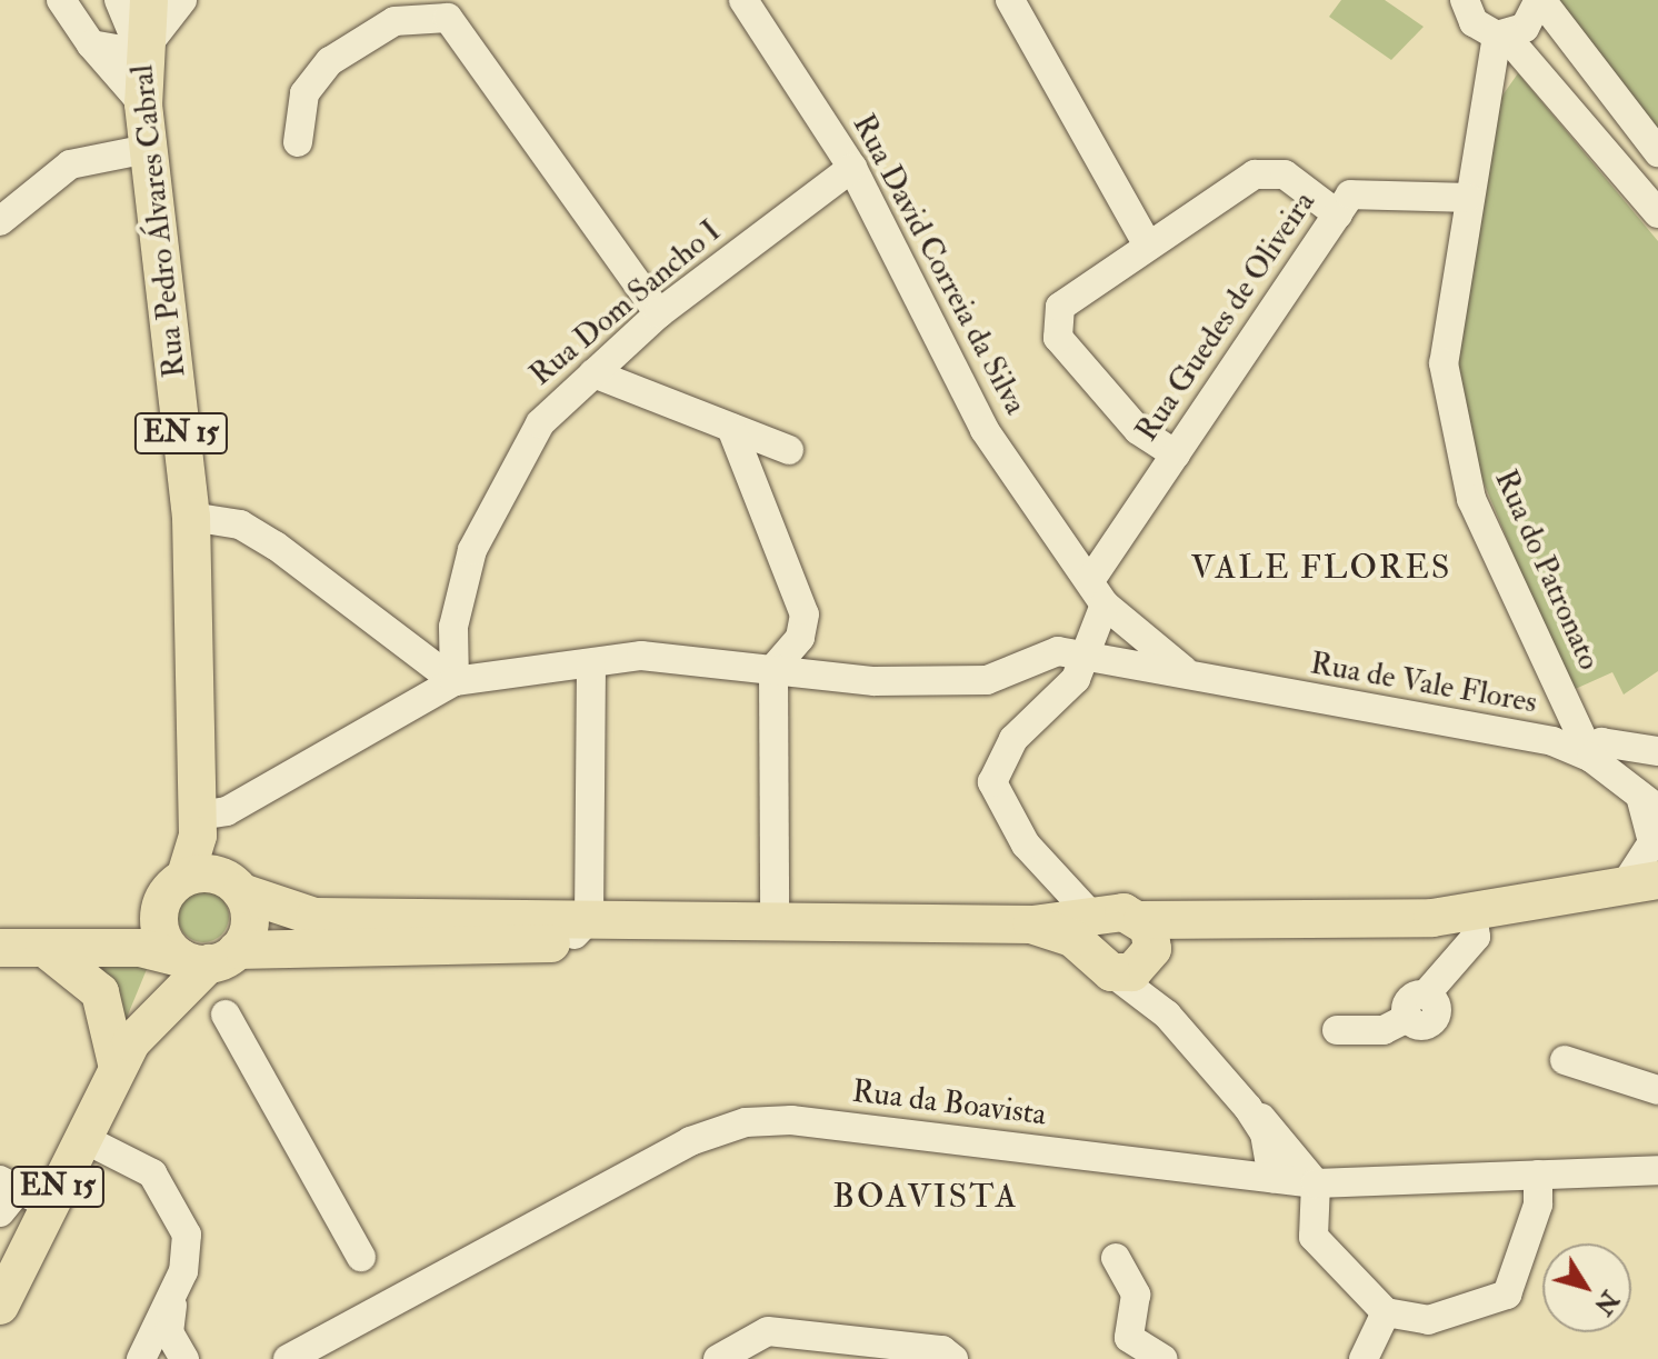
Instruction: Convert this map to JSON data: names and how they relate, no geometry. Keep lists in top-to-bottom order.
{
  "streets": {
    "main road": ["Rua Pedro Álvares Cabral", "EN 15"],
    "street": [
      "Rua David Correia da Silva",
      "Rua Dom Sancho I",
      "Rua Guedes de Oliveira",
      "Rua do Patronato",
      "Rua de Vale Flores",
      "Rua da Boavista"
    ]
  },
  "crossings": [
    ["Rua Pedro Álvares Cabral", "EN 15"],
    ["Rua David Correia da Silva", "Rua Dom Sancho I"],
    ["Rua David Correia da Silva", "Rua Guedes de Oliveira"],
    ["Rua David Correia da Silva", "Rua de Vale Flores"],
    ["Rua Guedes de Oliveira", "Rua do Patronato"],
    ["Rua do Patronato", "Rua de Vale Flores"]
  ],
  "districts": ["VALE FLORES", "BOAVISTA"],
  "north": "bottom right"
}
